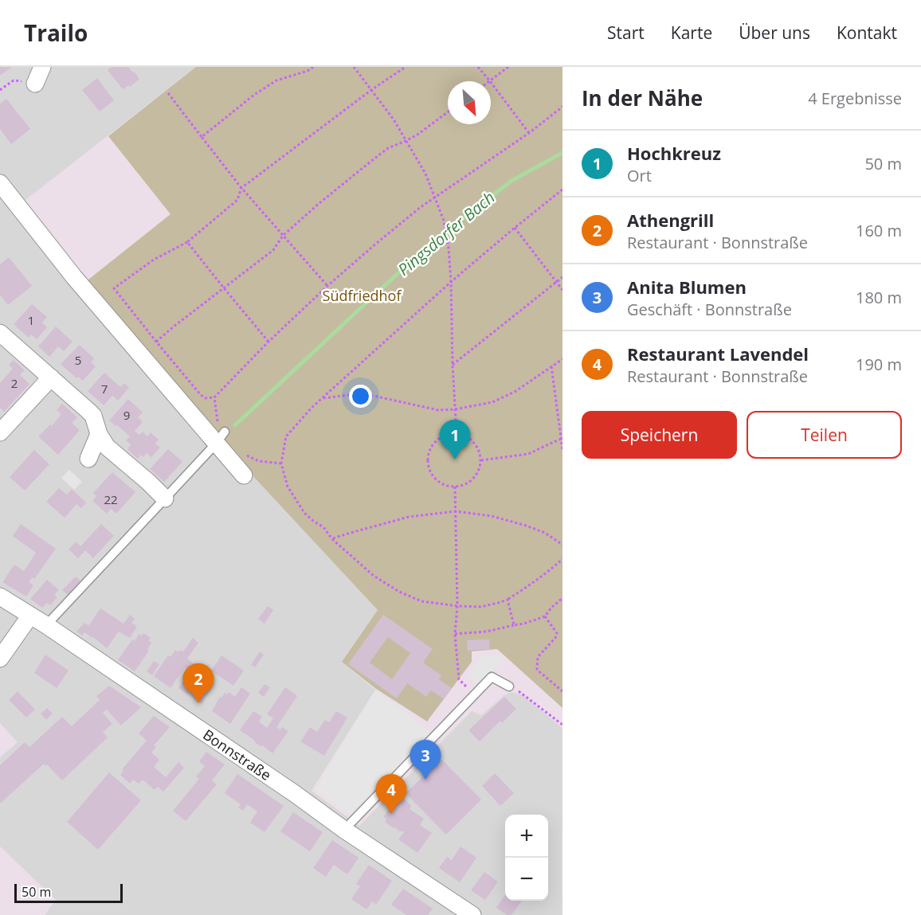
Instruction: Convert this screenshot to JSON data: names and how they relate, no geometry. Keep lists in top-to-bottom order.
{
  "streets": {
    "street": ["Bonnstraße"]
  },
  "water": ["Pingsdorfer Bach"],
  "parks": ["Südfriedhof"],
  "house_numbers": [
    "1",
    "5",
    "2",
    "7",
    "9",
    "22"
  ],
  "scale_bar": "50 m",
  "north": "bottom right",
  "page": {
    "header": "Trailo",
    "nav": [
      "Start",
      "Karte",
      "Über uns",
      "Kontakt"
    ],
    "heading": ["In der Nähe", "4 Ergebnisse"],
    "list": [
      {
        "mark": "1",
        "name": "Hochkreuz",
        "note": "Ort",
        "value": "50 m"
      },
      {
        "mark": "2",
        "name": "Athengrill",
        "note": "Restaurant · Bonnstraße",
        "value": "160 m"
      },
      {
        "mark": "3",
        "name": "Anita Blumen",
        "note": "Geschäft · Bonnstraße",
        "value": "180 m"
      },
      {
        "mark": "4",
        "name": "Restaurant Lavendel",
        "note": "Restaurant · Bonnstraße",
        "value": "190 m"
      }
    ],
    "buttons": ["Speichern", "Teilen"],
    "pins": [
      "1",
      "2",
      "3",
      "4"
    ],
    "map_buttons": ["+", "−"],
    "scale": "50 m"
  }
}
